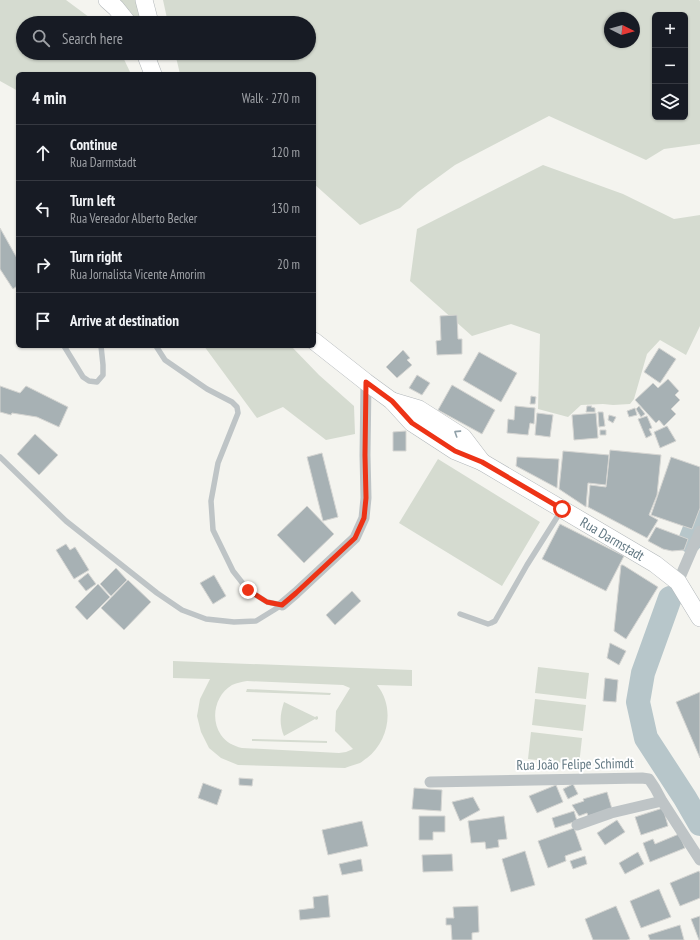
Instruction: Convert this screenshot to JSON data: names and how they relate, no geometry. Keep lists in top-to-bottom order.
{
  "streets": {
    "main road": ["Rua Darmstadt"],
    "street": ["Rua João Felipe Schimdt"]
  },
  "north": "right",
  "page": {
    "map_buttons": ["+", "−"],
    "search": "Search here",
    "heading": ["4 min", "Walk · 270 m"],
    "list": [
      ["Continue", "Rua Darmstadt", "120 m"],
      ["Turn left", "Rua Vereador Alberto Becker", "130 m"],
      ["Turn right", "Rua Jornalista Vicente Amorim", "20 m"],
      "Arrive at destination"
    ]
  }
}
